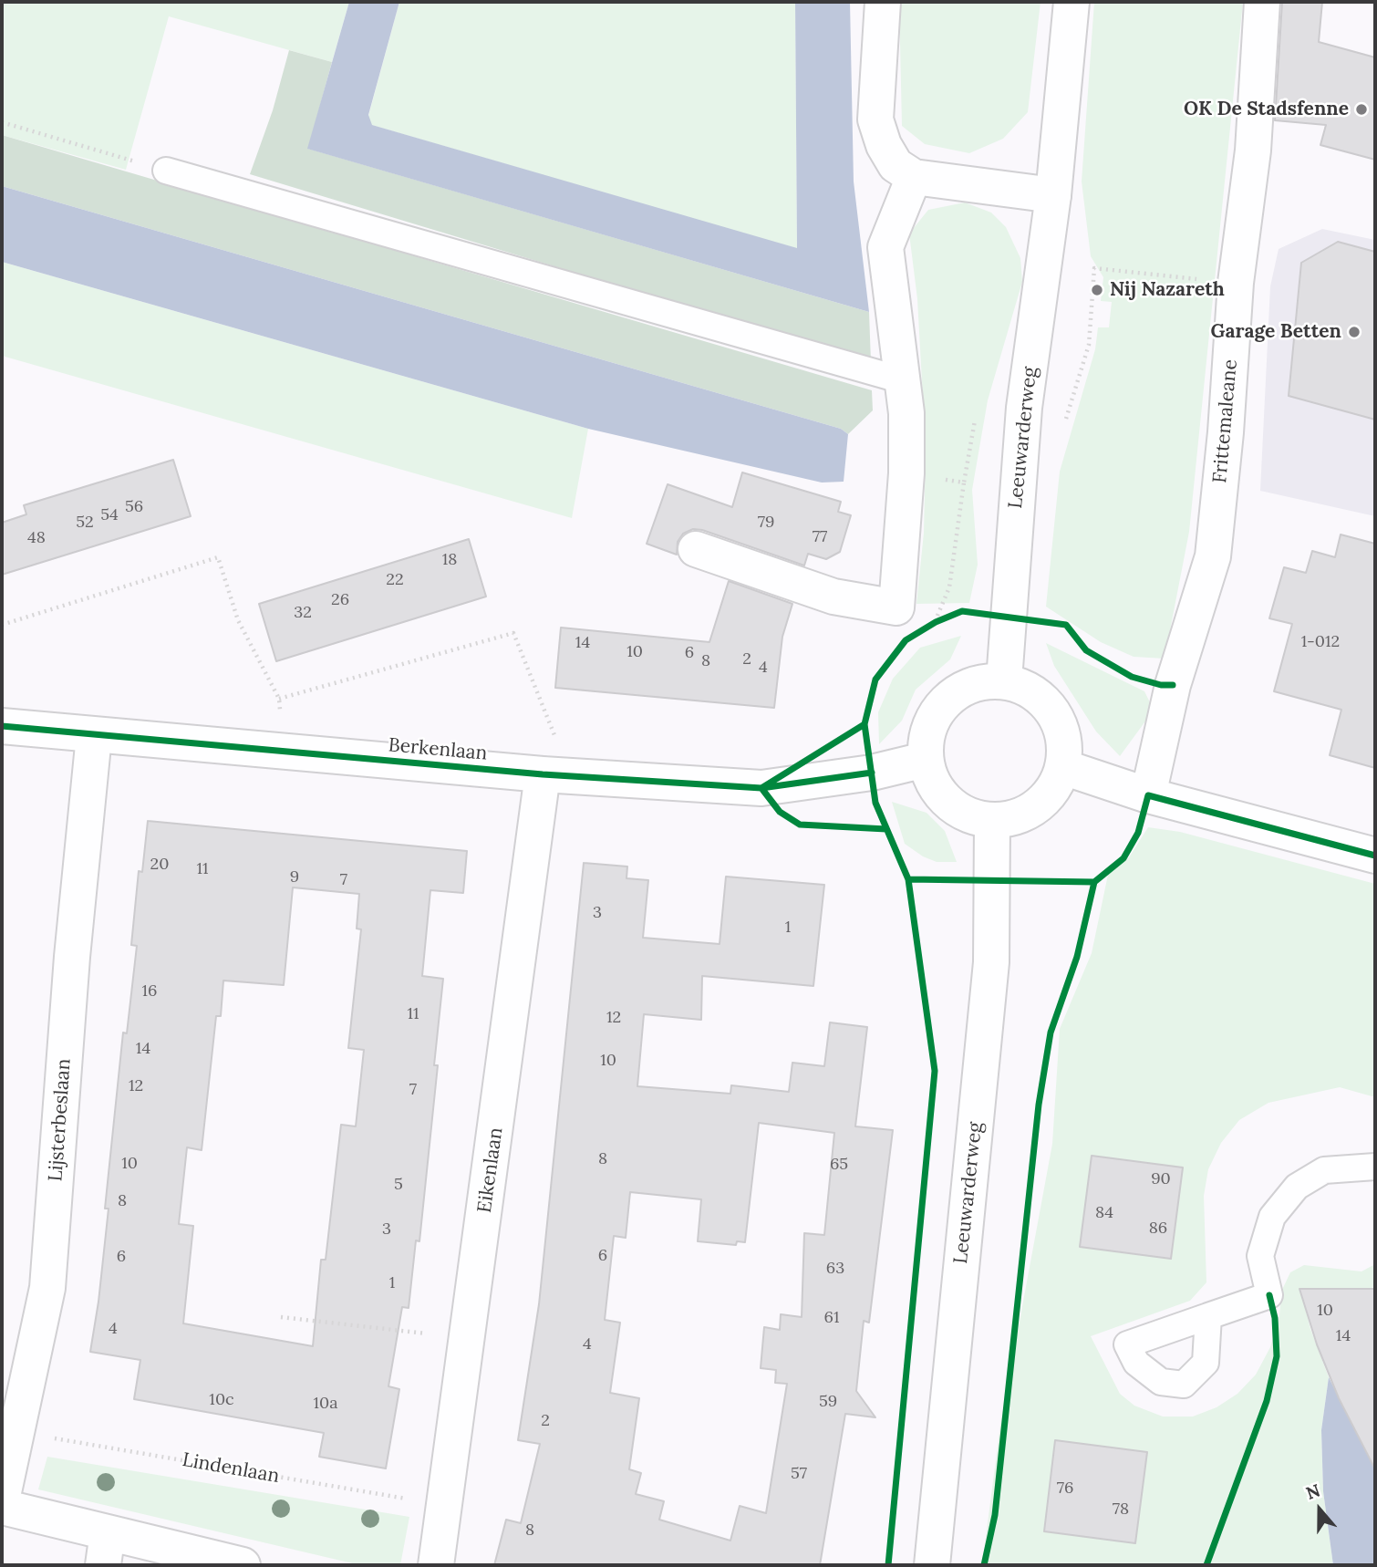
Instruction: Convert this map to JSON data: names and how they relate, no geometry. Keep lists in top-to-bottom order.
{
  "streets": {
    "street": [
      "Frittemaleane",
      "Leeuwarderweg",
      "Berkenlaan",
      "Lijsterbeslaan",
      "Eikenlaan"
    ],
    "path": ["Lindenlaan"]
  },
  "crossings": [
    ["Leeuwarderweg", "Berkenlaan"],
    ["Berkenlaan", "Lijsterbeslaan"],
    ["Berkenlaan", "Eikenlaan"],
    ["Lijsterbeslaan", "Lindenlaan"],
    ["Eikenlaan", "Lindenlaan"]
  ],
  "places": ["OK De Stadsfenne", "Nij Nazareth", "Garage Betten"],
  "house_numbers": [
    "56",
    "54",
    "52",
    "79",
    "77",
    "48",
    "18",
    "22",
    "26",
    "32",
    "1-012",
    "14",
    "10",
    "6",
    "2",
    "8",
    "4",
    "20",
    "11",
    "9",
    "7",
    "3",
    "1",
    "16",
    "11",
    "12",
    "14",
    "10",
    "12",
    "7",
    "8",
    "10",
    "65",
    "90",
    "5",
    "8",
    "84",
    "86",
    "3",
    "6",
    "6",
    "63",
    "1",
    "10",
    "61",
    "4",
    "14",
    "4",
    "10c",
    "59",
    "10a",
    "2",
    "57",
    "76",
    "78",
    "8"
  ],
  "north": "top"
}
